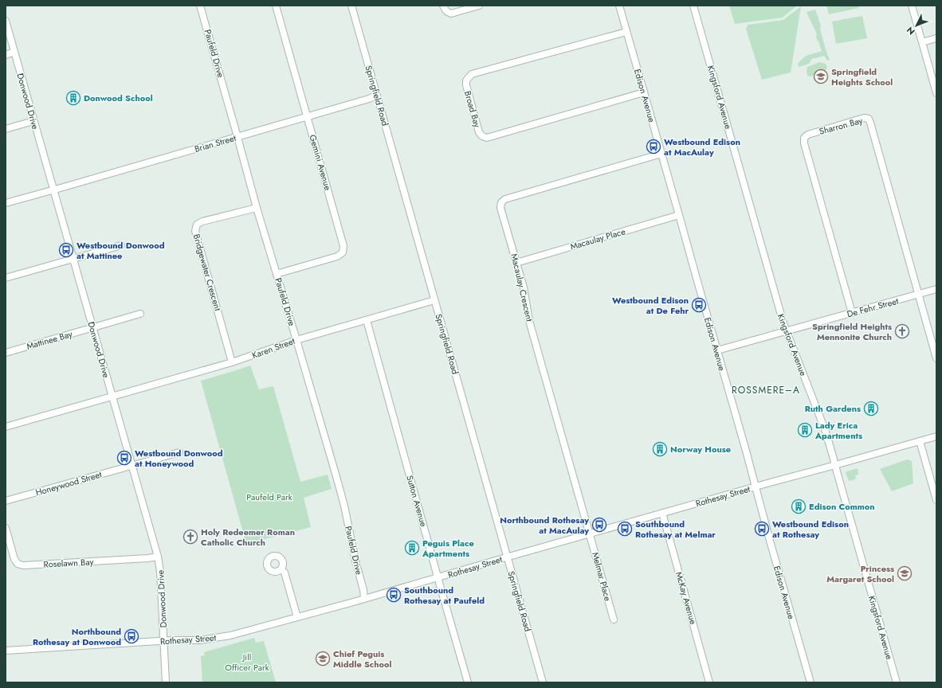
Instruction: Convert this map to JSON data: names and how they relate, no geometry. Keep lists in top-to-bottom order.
{
  "streets": {
    "street": [
      "Paufeld Drive",
      "Springfield Road",
      "Edison Avenue",
      "Kingsford Avenue",
      "Donwood Drive",
      "Broad Bay",
      "Sharron Bay",
      "Brian Street",
      "Gemini Avenue",
      "Macaulay Place",
      "Bridgewater Crescent",
      "Macaulay Crescent",
      "De Fehr Street",
      "Mattinee Bay",
      "Karen Street",
      "Honeywood Street",
      "Rothesay Street",
      "Sutton Avenue",
      "Roselawn Bay",
      "Melmar Place",
      "McKay Avenue"
    ]
  },
  "crossings": [
    ["Paufeld Drive", "Brian Street"],
    ["Paufeld Drive", "Gemini Avenue"],
    ["Paufeld Drive", "Bridgewater Crescent"],
    ["Paufeld Drive", "Karen Street"],
    ["Paufeld Drive", "Rothesay Street"],
    ["Springfield Road", "Brian Street"],
    ["Springfield Road", "Karen Street"],
    ["Springfield Road", "Rothesay Street"],
    ["Edison Avenue", "Broad Bay"],
    ["Edison Avenue", "Macaulay Place"],
    ["Edison Avenue", "Macaulay Crescent"],
    ["Edison Avenue", "De Fehr Street"],
    ["Edison Avenue", "Rothesay Street"],
    ["Kingsford Avenue", "De Fehr Street"],
    ["Kingsford Avenue", "Rothesay Street"],
    ["Donwood Drive", "Brian Street"],
    ["Donwood Drive", "Mattinee Bay"],
    ["Donwood Drive", "Karen Street"],
    ["Donwood Drive", "Honeywood Street"],
    ["Donwood Drive", "Rothesay Street"],
    ["Donwood Drive", "Roselawn Bay"],
    ["Sharron Bay", "De Fehr Street"],
    ["Brian Street", "Gemini Avenue"],
    ["Macaulay Place", "Macaulay Crescent"],
    ["Bridgewater Crescent", "Karen Street"],
    ["Macaulay Crescent", "Rothesay Street"],
    ["Macaulay Crescent", "Melmar Place"],
    ["Karen Street", "Sutton Avenue"],
    ["Rothesay Street", "Sutton Avenue"],
    ["Rothesay Street", "Melmar Place"],
    ["Rothesay Street", "McKay Avenue"]
  ],
  "districts": ["ROSSMERE–A"],
  "parks": ["Paufeld Park", "Jill Officer Park"],
  "places": {
    "school or university": ["Springfield Heights School", "Princess Margaret School", "Chief Peguis Middle School"],
    "building": [
      "Donwood School",
      "Ruth Gardens",
      "Lady Erica Apartments",
      "Norway House",
      "Edison Common",
      "Peguis Place Apartments"
    ],
    "bus stop": [
      "Westbound Edison at MacAulay",
      "Westbound Donwood at Mattinee",
      "Westbound Edison at De Fehr",
      "Westbound Donwood at Honeywood",
      "Northbound Rothesay at MacAulay",
      "Southbound Rothesay at Melmar",
      "Westbound Edison at Rothesay",
      "Southbound Rothesay at Paufeld",
      "Northbound Rothesay at Donwood"
    ],
    "church": ["Springfield Heights Mennonite Church", "Holy Redeemer Roman Catholic Church"]
  },
  "north": "bottom left"
}
